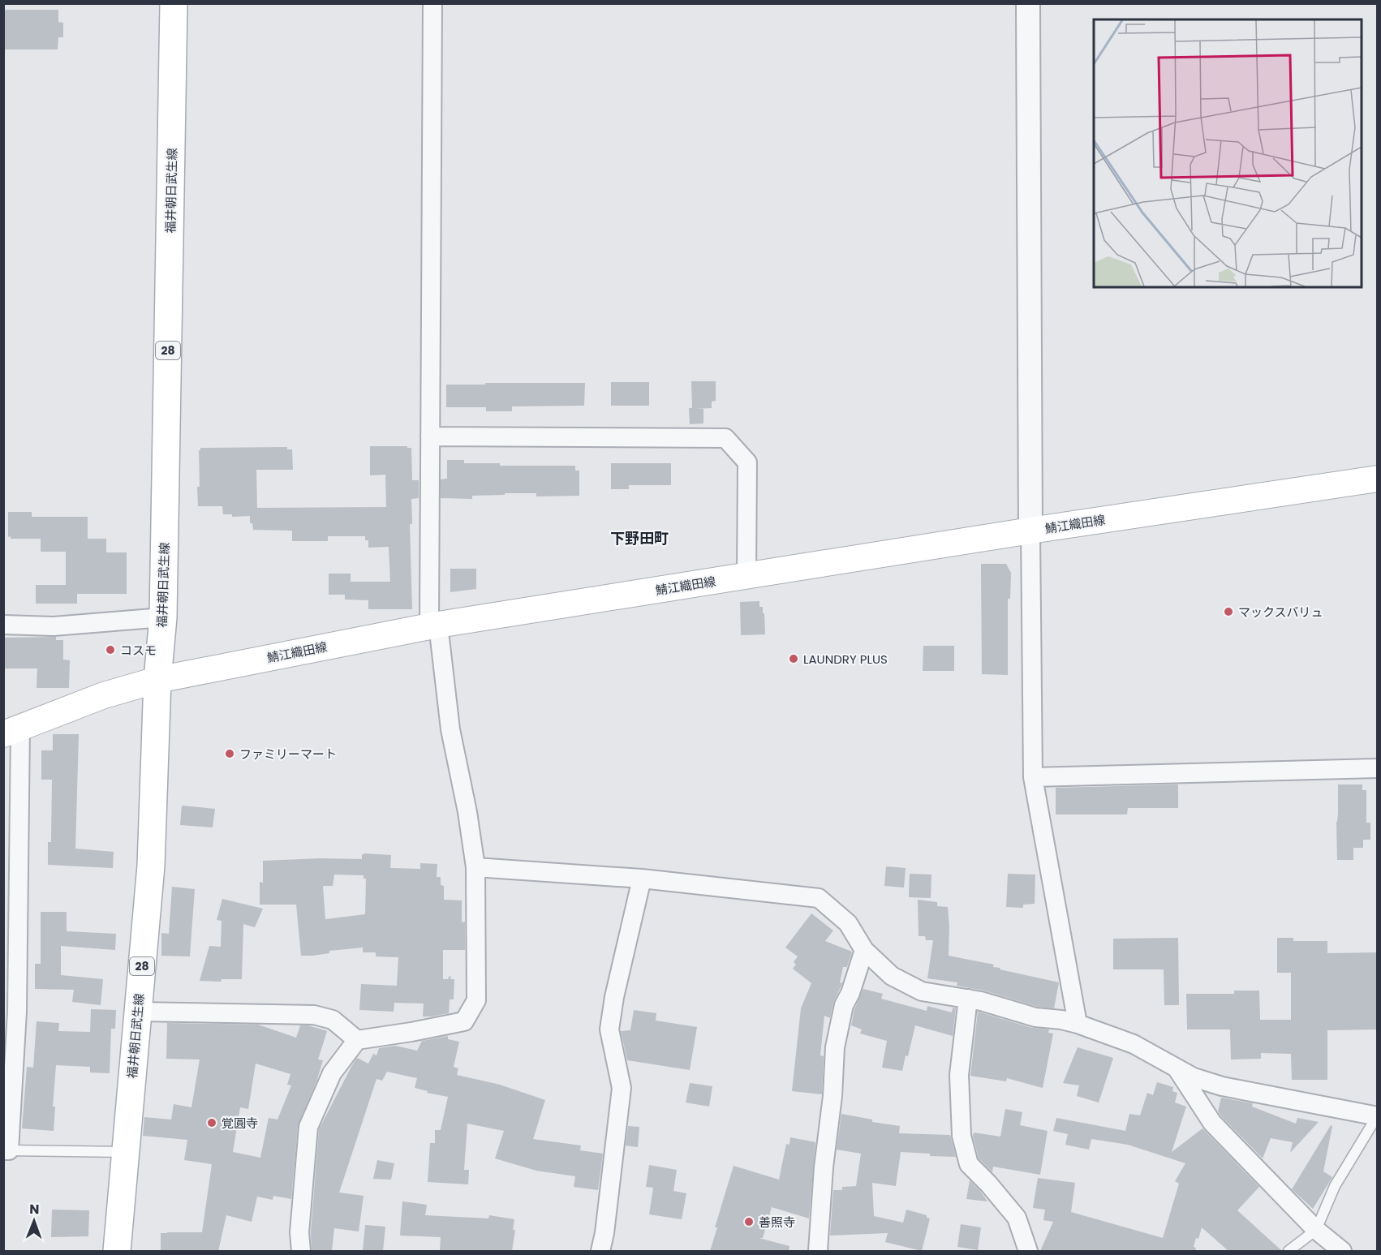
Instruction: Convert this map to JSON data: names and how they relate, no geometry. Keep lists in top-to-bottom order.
{
  "streets": {
    "main road": ["福井朝日武生線", "28", "鯖江織田線"]
  },
  "crossings": [
    ["福井朝日武生線", "鯖江織田線"]
  ],
  "districts": ["下野田町"],
  "places": [
    "マックスバリュ",
    "コスモ",
    "LAUNDRY PLUS",
    "ファミリーマート",
    "覚圓寺",
    "善照寺"
  ],
  "north": "top"
}
